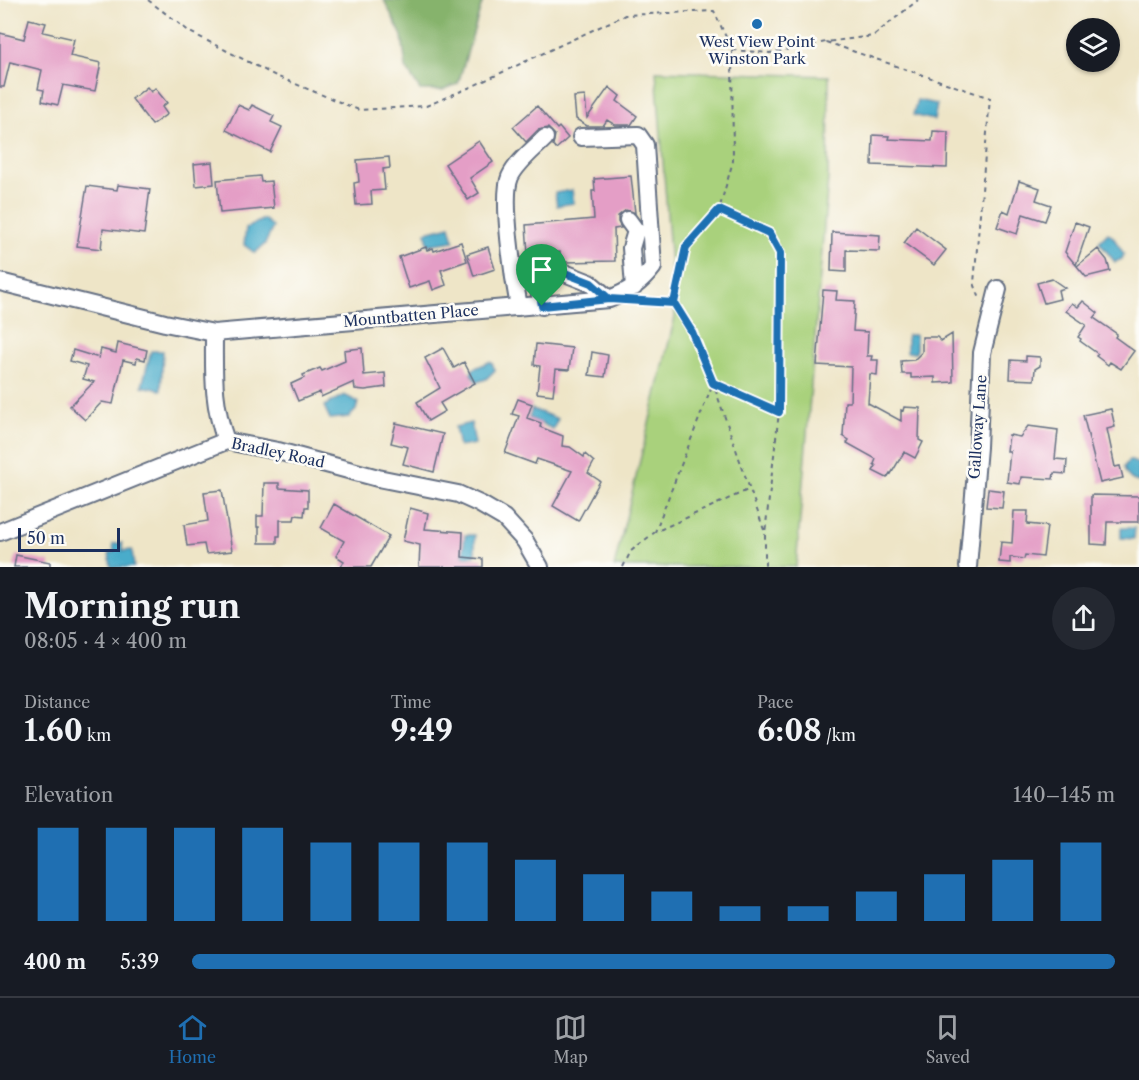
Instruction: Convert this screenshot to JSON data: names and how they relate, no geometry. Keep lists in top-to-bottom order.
{
  "streets": {
    "street": ["Mountbatten Place", "Galloway Lane", "Bradley Road"]
  },
  "places": ["West View Point Winston Park"],
  "scale_bar": "50 m",
  "page": {
    "scale": "50 m",
    "heading": ["Morning run", "08:05 · 4 × 400 m"],
    "stats": [
      ["Distance", "1.60 km"],
      ["Time", "9:49"],
      ["Pace", "6:08 /km"]
    ],
    "chart": ["Elevation", "140–145 m"],
    "list": [
      {
        "name": "400 m",
        "note": "5:39"
      }
    ],
    "tabs": ["Home", "Map", "Saved"]
  }
}
